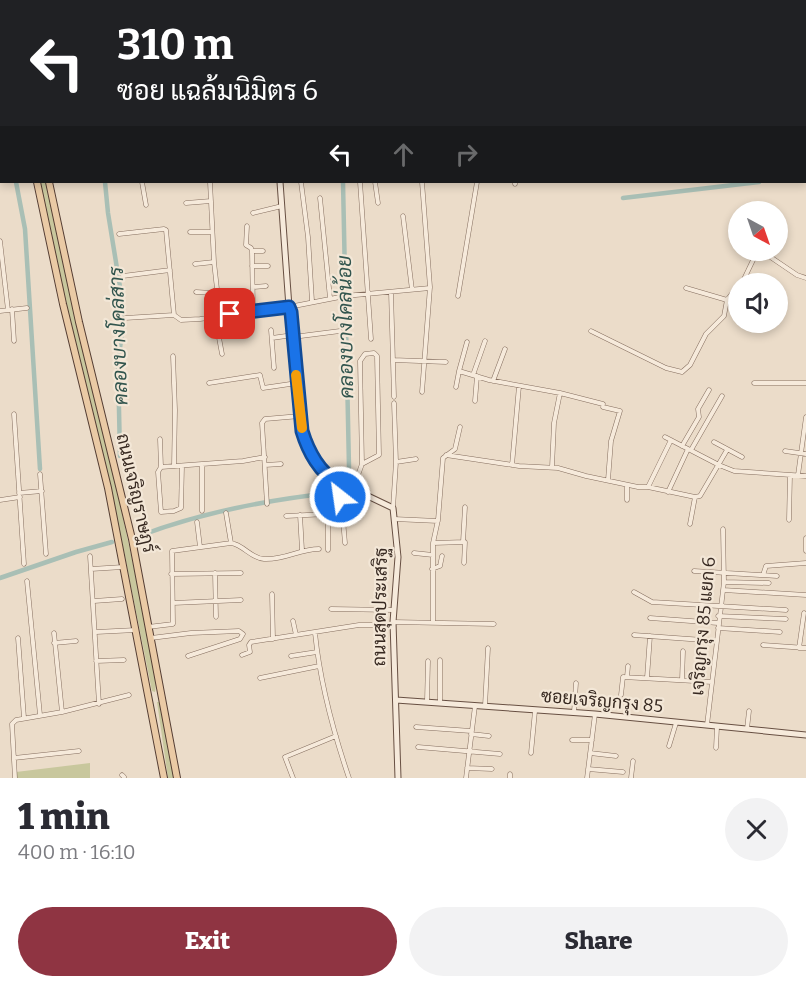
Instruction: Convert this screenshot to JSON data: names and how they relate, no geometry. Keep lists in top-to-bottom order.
{
  "streets": {
    "main road": ["ถนนเจริญราษฎร์"],
    "street": ["ถนนสุดประเสริฐ", "เจริญกรุง 85 แยก 6", "ซอยเจริญกรุง 85"]
  },
  "crossings": [
    ["ถนนสุดประเสริฐ", "ซอยเจริญกรุง 85"],
    ["เจริญกรุง 85 แยก 6", "ซอยเจริญกรุง 85"]
  ],
  "water": ["คลองบางโคล่น้อย", "คลองบางโคล่สาร"],
  "north": "bottom right",
  "page": {
    "turn": ["310 m", "ซอย แฉล้มนิมิตร 6"],
    "heading": ["1 min", "400 m · 16:10"],
    "buttons": ["Exit", "Share"]
  }
}
